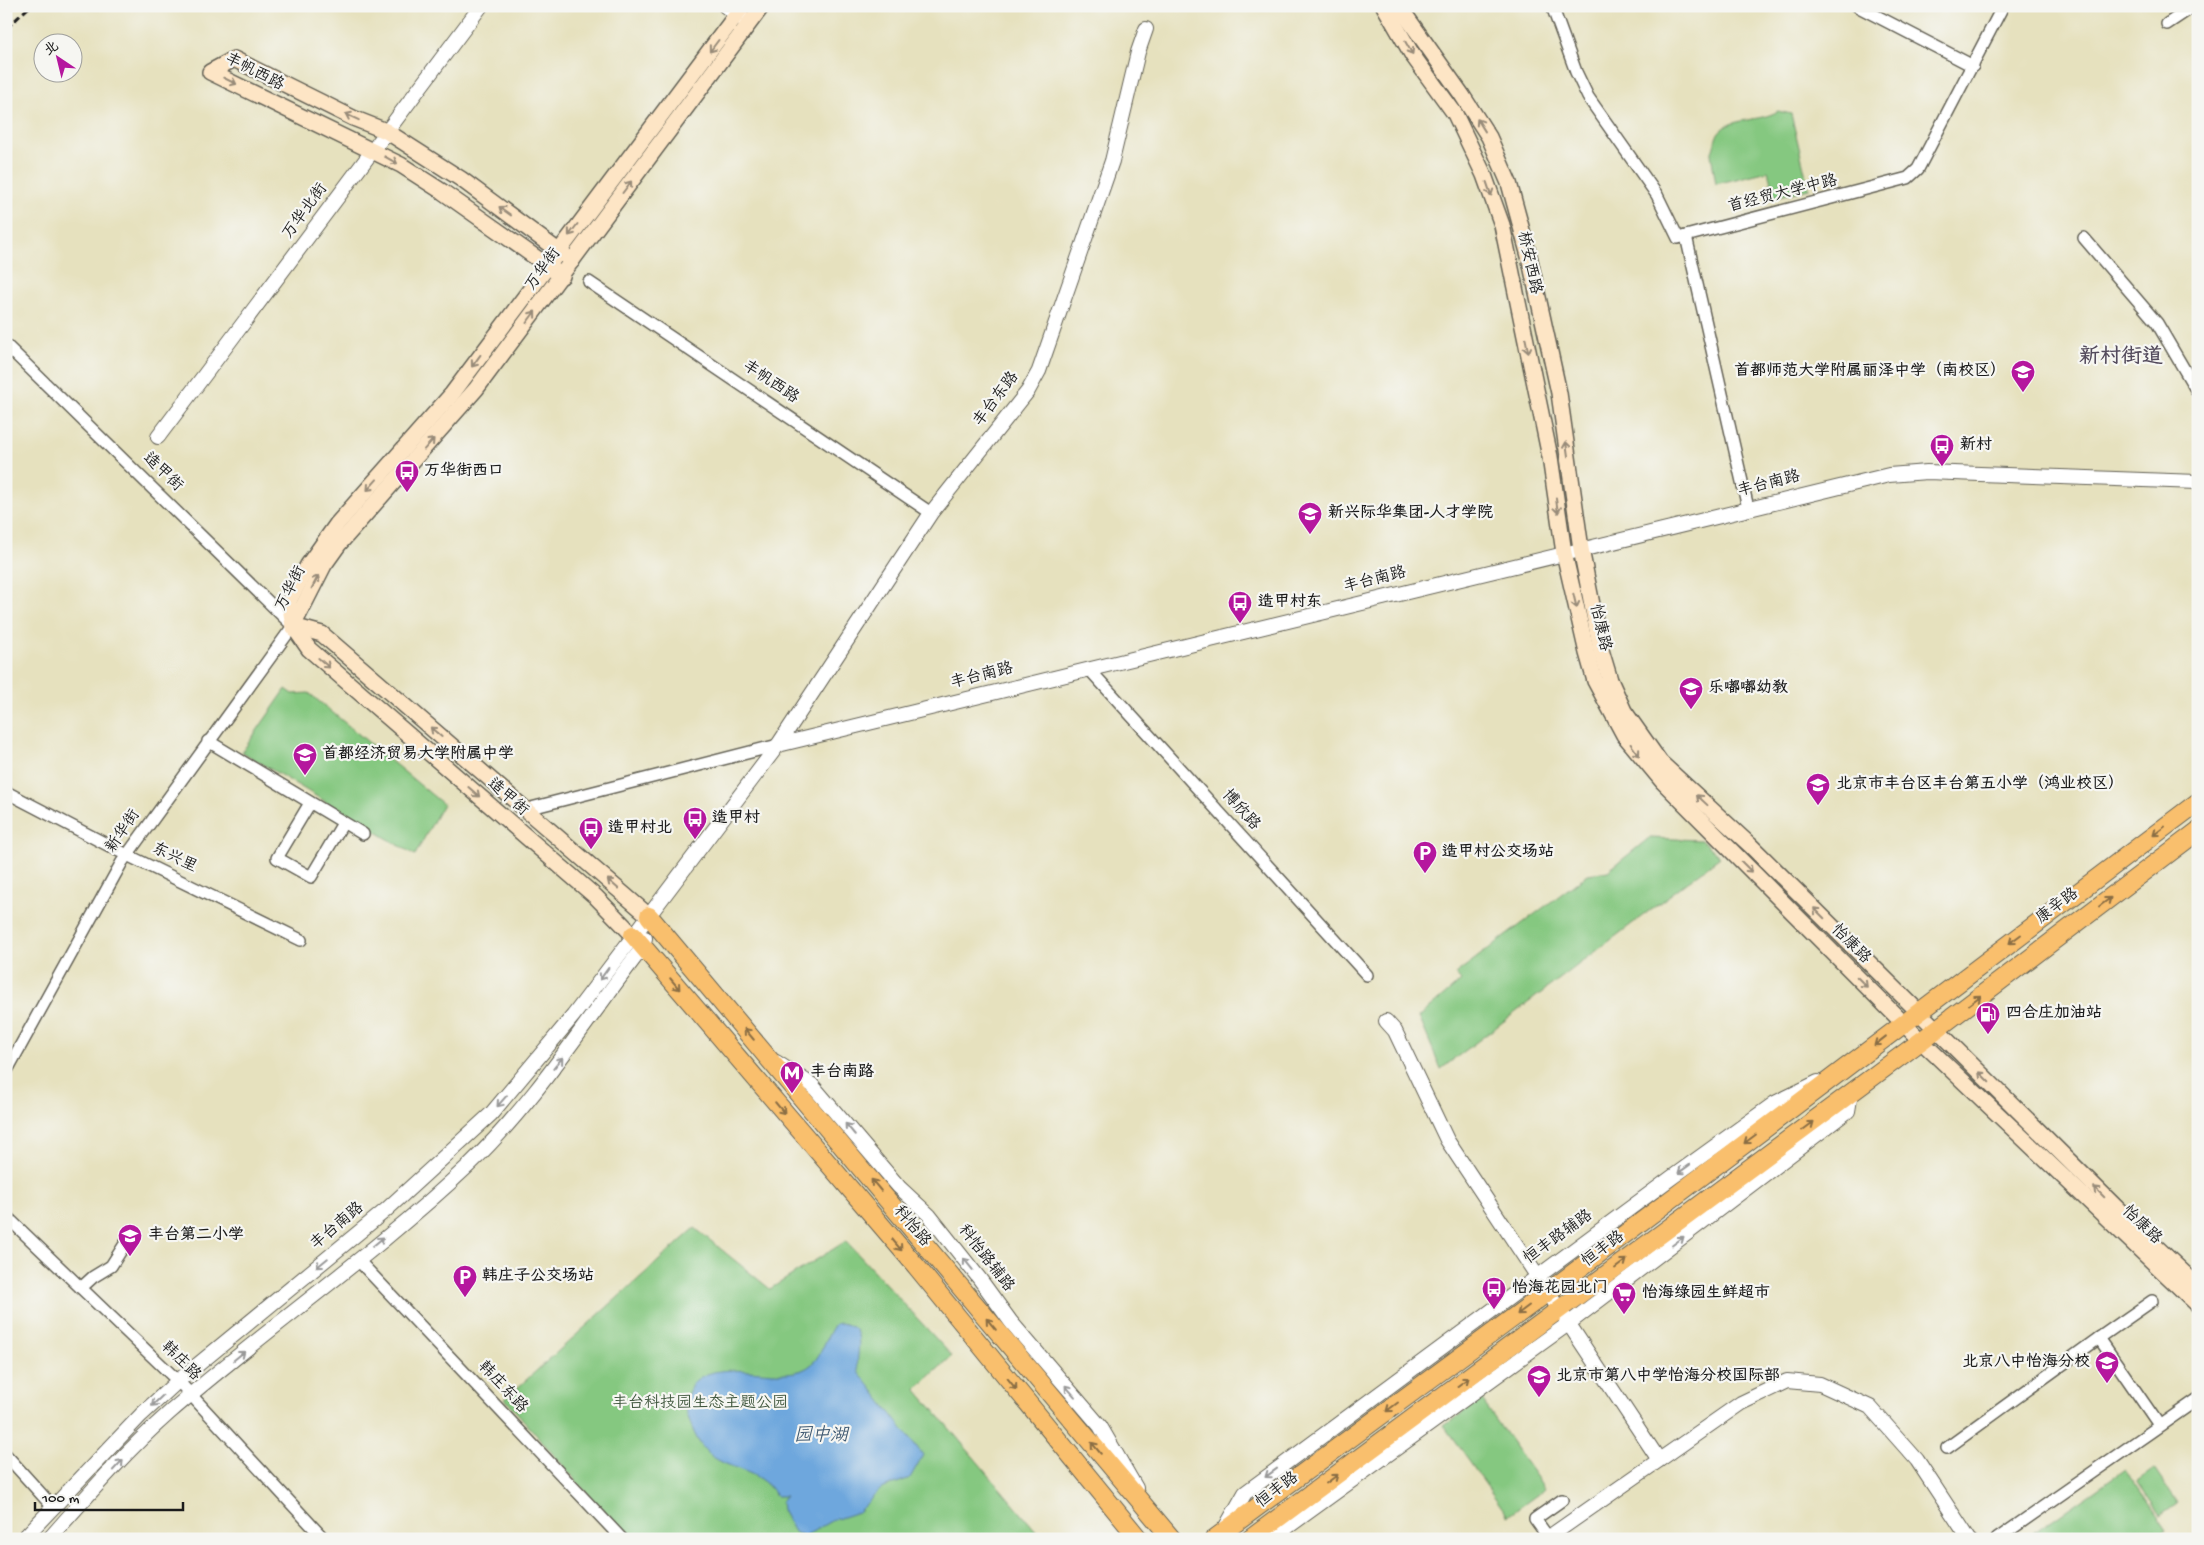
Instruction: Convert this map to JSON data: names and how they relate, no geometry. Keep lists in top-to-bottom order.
{
  "streets": {
    "main road": [
      "丰帆西路",
      "桥安西路",
      "万华街",
      "造甲街",
      "怡康路",
      "康辛路",
      "科怡路",
      "恒丰路"
    ],
    "street": [
      "首经贸大学中路",
      "万华北街",
      "丰台东路",
      "丰台南路",
      "博欣路",
      "新华街",
      "东兴里",
      "恒丰路辅路",
      "韩庄路",
      "韩庄东路"
    ]
  },
  "crossings": [
    ["丰帆西路", "万华北街"],
    ["丰帆西路", "万华街"],
    ["丰帆西路", "丰台东路"],
    ["桥安西路", "丰台南路"],
    ["桥安西路", "怡康路"],
    ["万华街", "造甲街"],
    ["万华街", "新华街"],
    ["丰台东路", "造甲街"],
    ["丰台东路", "丰台南路"],
    ["造甲街", "丰台南路"],
    ["造甲街", "新华街"],
    ["造甲街", "科怡路"],
    ["丰台南路", "怡康路"],
    ["丰台南路", "博欣路"],
    ["丰台南路", "科怡路"],
    ["丰台南路", "韩庄路"],
    ["丰台南路", "韩庄东路"],
    ["怡康路", "康辛路"],
    ["怡康路", "恒丰路"],
    ["新华街", "东兴里"],
    ["康辛路", "恒丰路"],
    ["恒丰路辅路", "恒丰路"]
  ],
  "districts": ["新村街道"],
  "water": ["园中湖"],
  "parks": ["丰台科技园生态主题公园"],
  "places": {
    "school or university": [
      "首都师范大学附属丽泽中学（南校区）",
      "新兴际华集团-人才学院",
      "乐嘟嘟幼教",
      "首都经济贸易大学附属中学",
      "北京市丰台区丰台第五小学（鸿业校区）",
      "丰台第二小学",
      "北京八中怡海分校",
      "北京市第八中学怡海分校国际部"
    ],
    "bus stop": [
      "新村",
      "万华街西口",
      "造甲村东",
      "造甲村",
      "造甲村北",
      "怡海花园北门"
    ],
    "parking": ["造甲村公交场站", "韩庄子公交场站"],
    "fuel station": ["四合庄加油站"],
    "metro station": ["丰台南路"],
    "supermarket": ["怡海绿园生鲜超市"]
  },
  "scale_bar": "100 m",
  "north": "top left"
}
